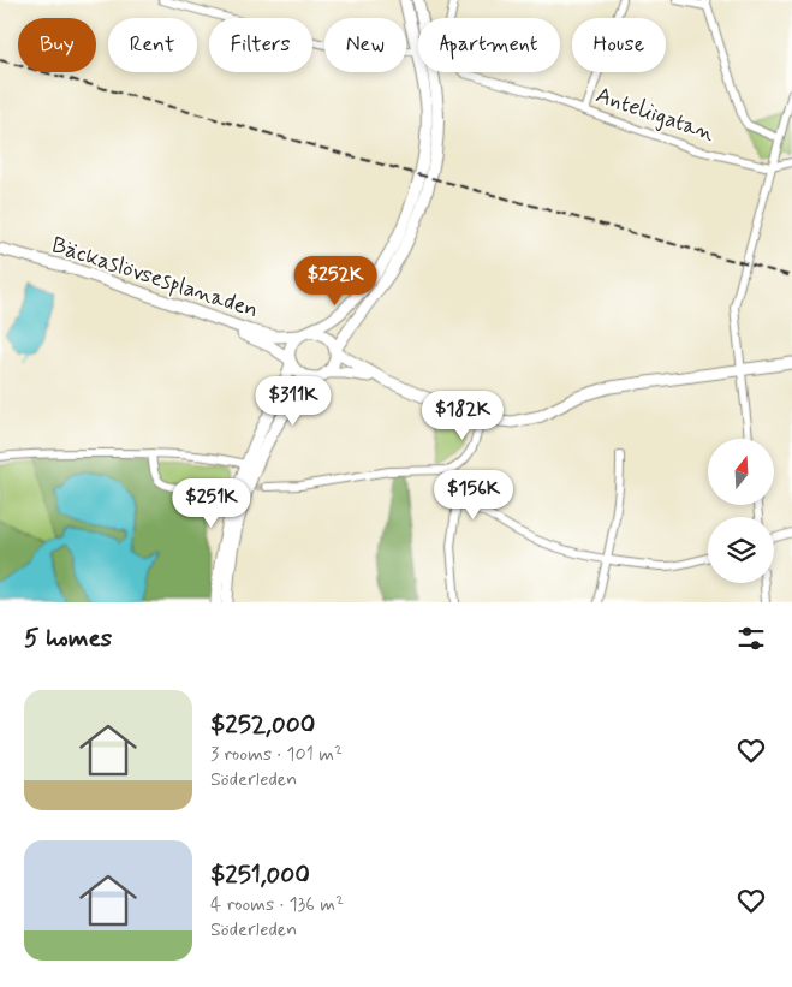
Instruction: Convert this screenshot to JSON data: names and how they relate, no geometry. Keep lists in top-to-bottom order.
{
  "streets": {
    "street": ["Anteliigatan", "Bäckaslövsesplanaden"]
  },
  "north": "top",
  "page": {
    "chip": [
      "Buy",
      "Rent",
      "Filters",
      "New",
      "Apartment",
      "House"
    ],
    "price": [
      "$252K",
      "$311K",
      "$182K",
      "$156K",
      "$251K"
    ],
    "heading": "5 homes",
    "list": [
      {
        "name": "$252,000",
        "note": "3 rooms · 101 m² · Söderleden"
      },
      {
        "name": "$251,000",
        "note": "4 rooms · 136 m² · Söderleden"
      }
    ]
  }
}
